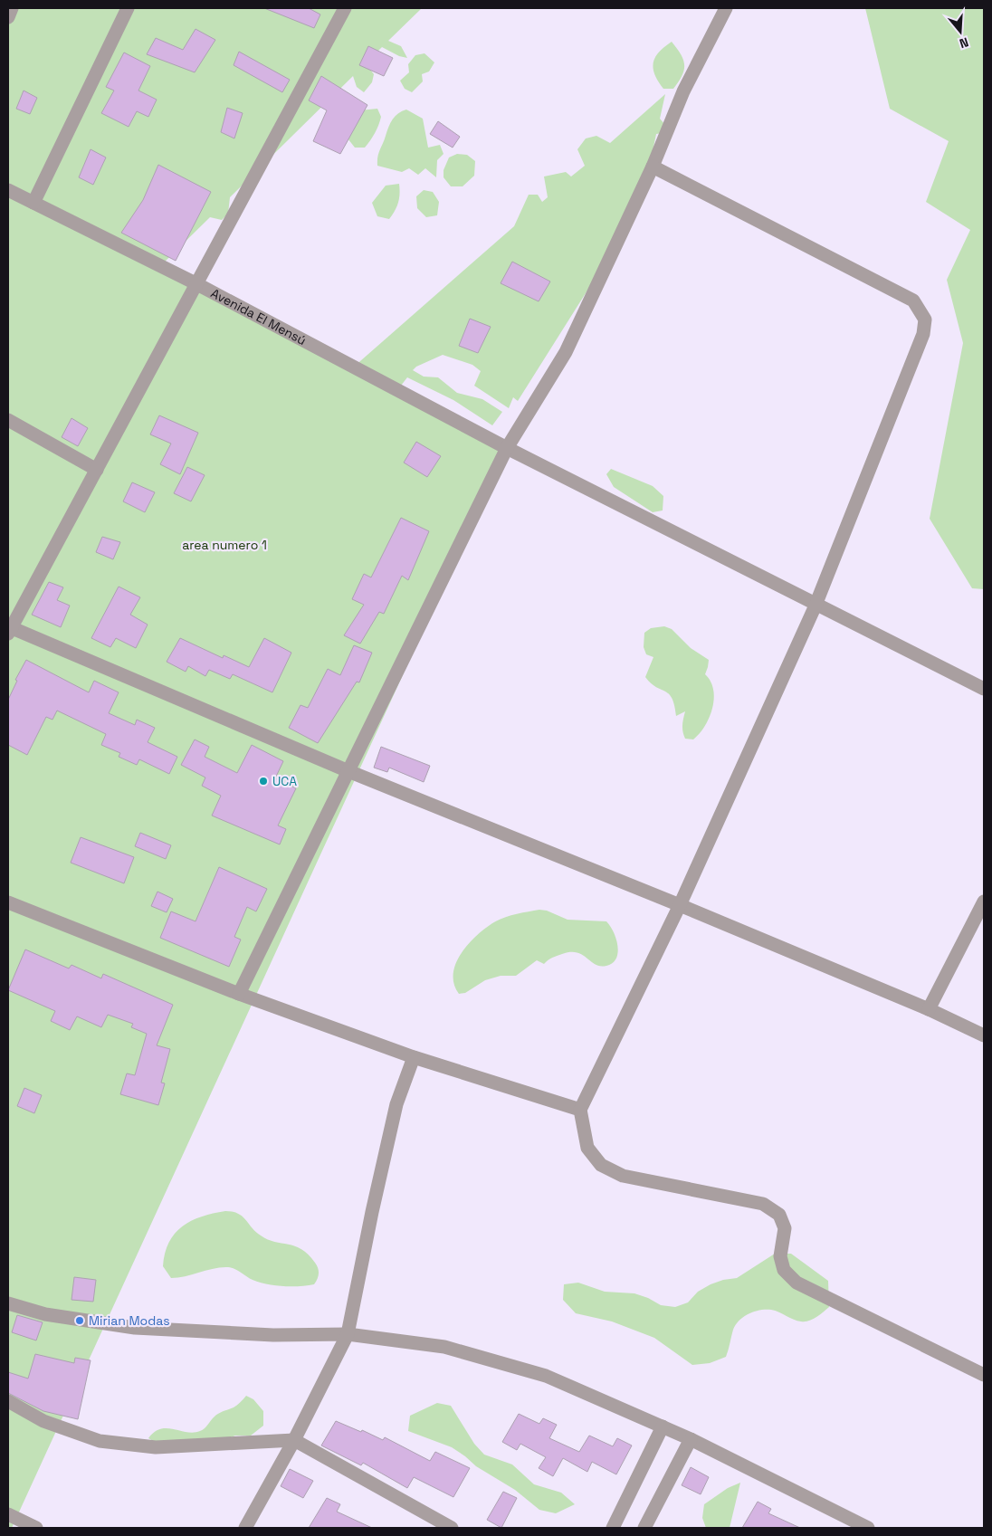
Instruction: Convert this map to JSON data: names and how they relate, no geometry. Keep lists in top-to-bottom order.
{
  "streets": {
    "street": ["Avenida El Mensú"]
  },
  "parks": ["area numero 1"],
  "places": ["UCA", "Mirian Modas"],
  "north": "bottom"
}
